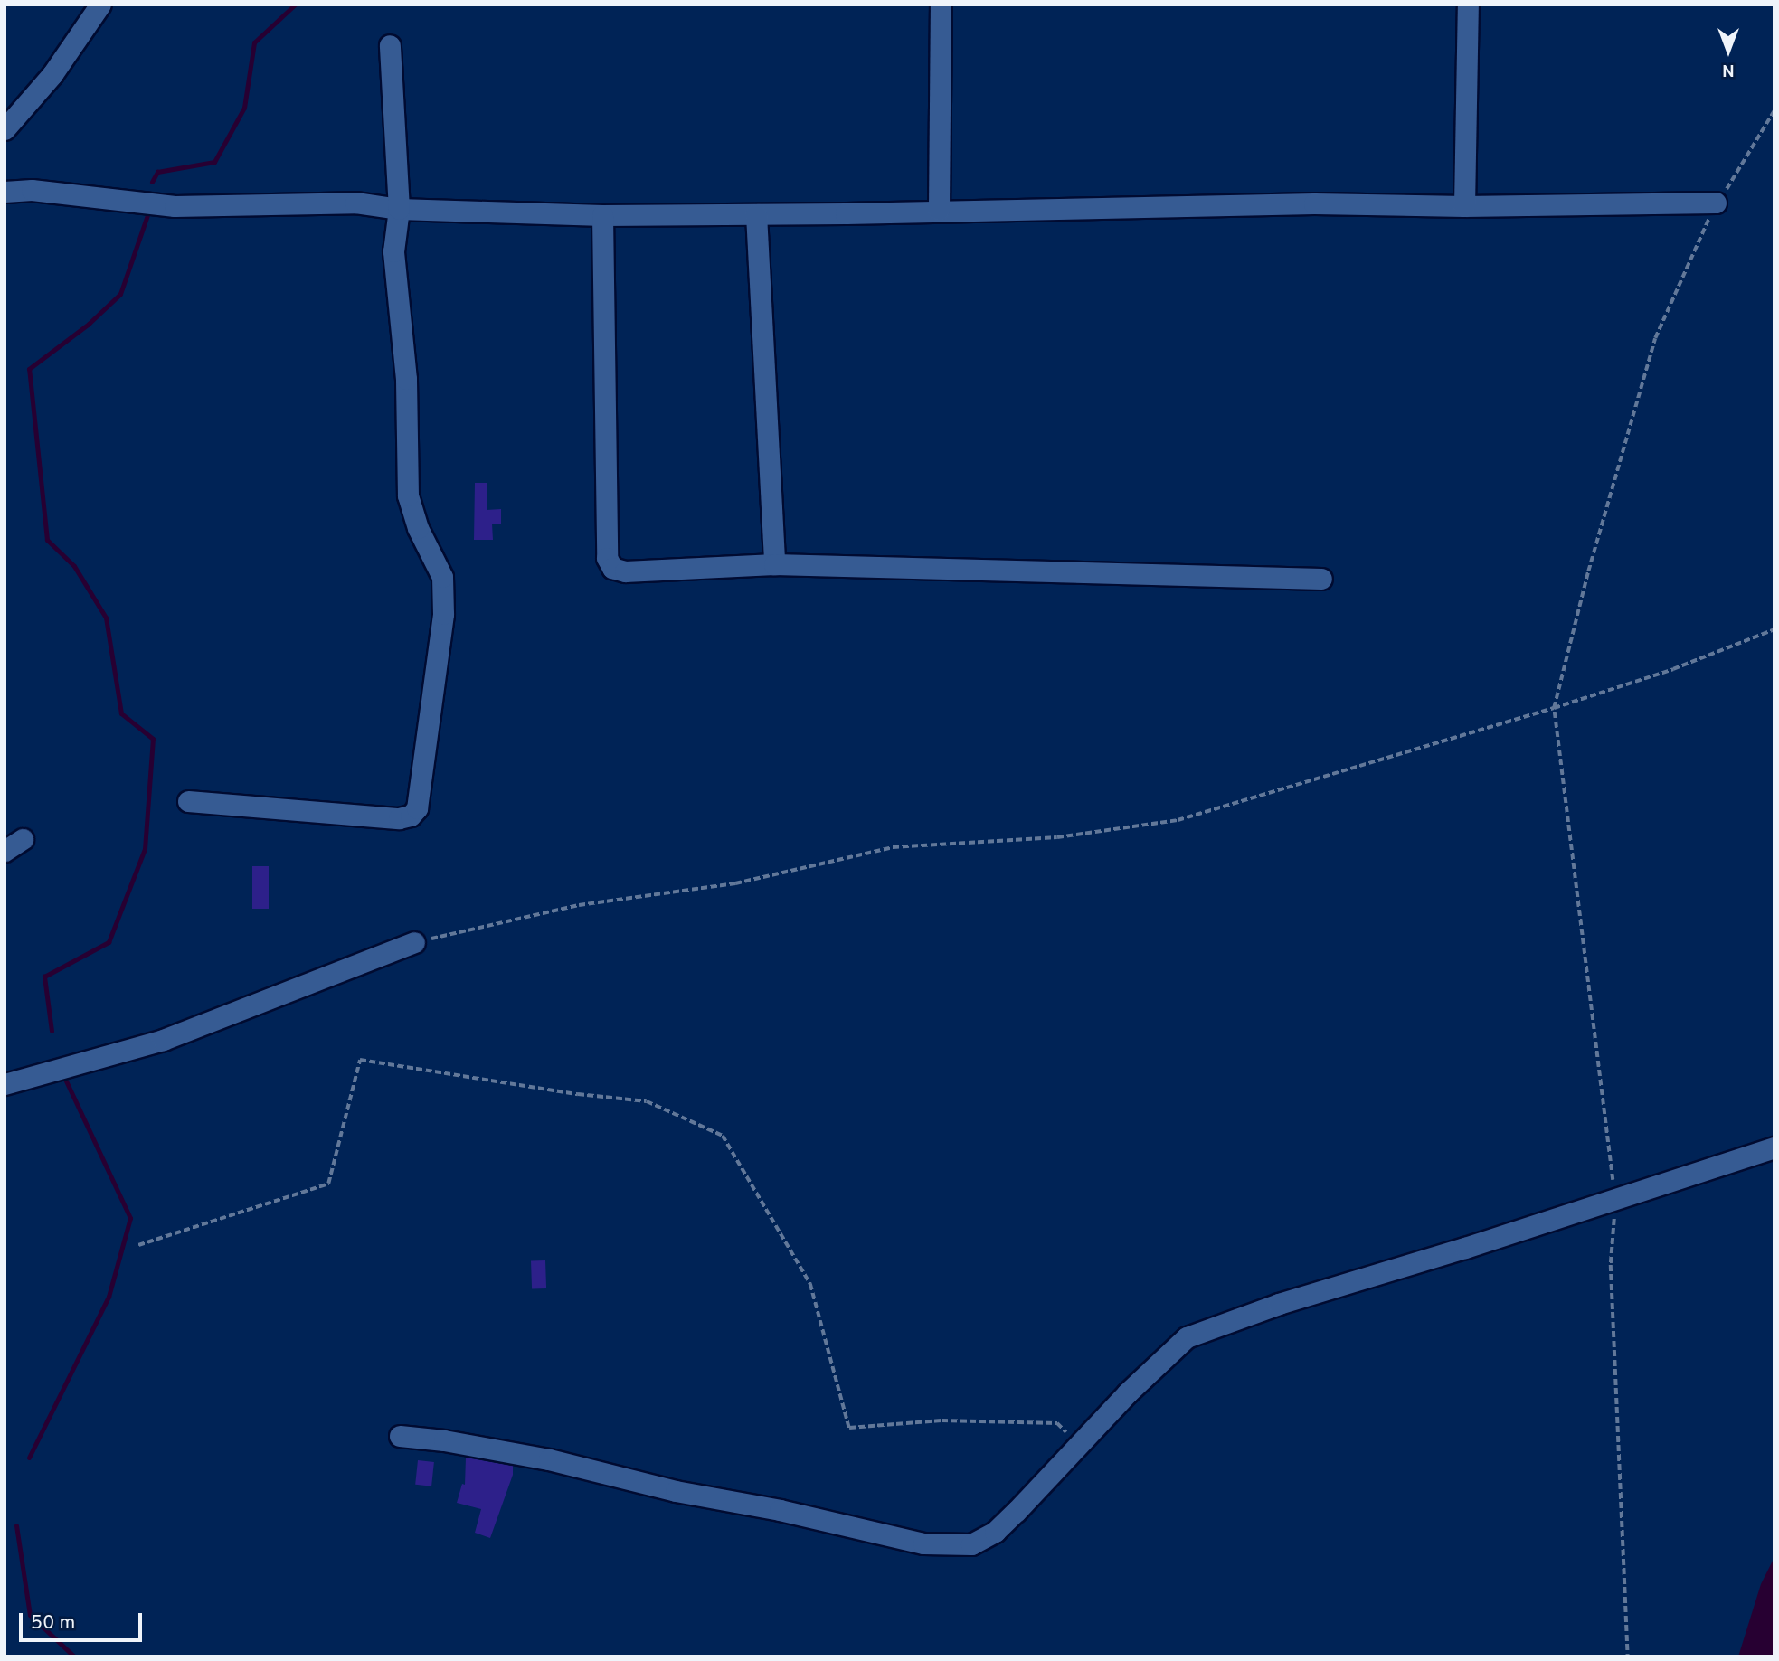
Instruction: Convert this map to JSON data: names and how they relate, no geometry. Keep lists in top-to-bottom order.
{
  "scale_bar": "50 m",
  "north": "bottom"
}
